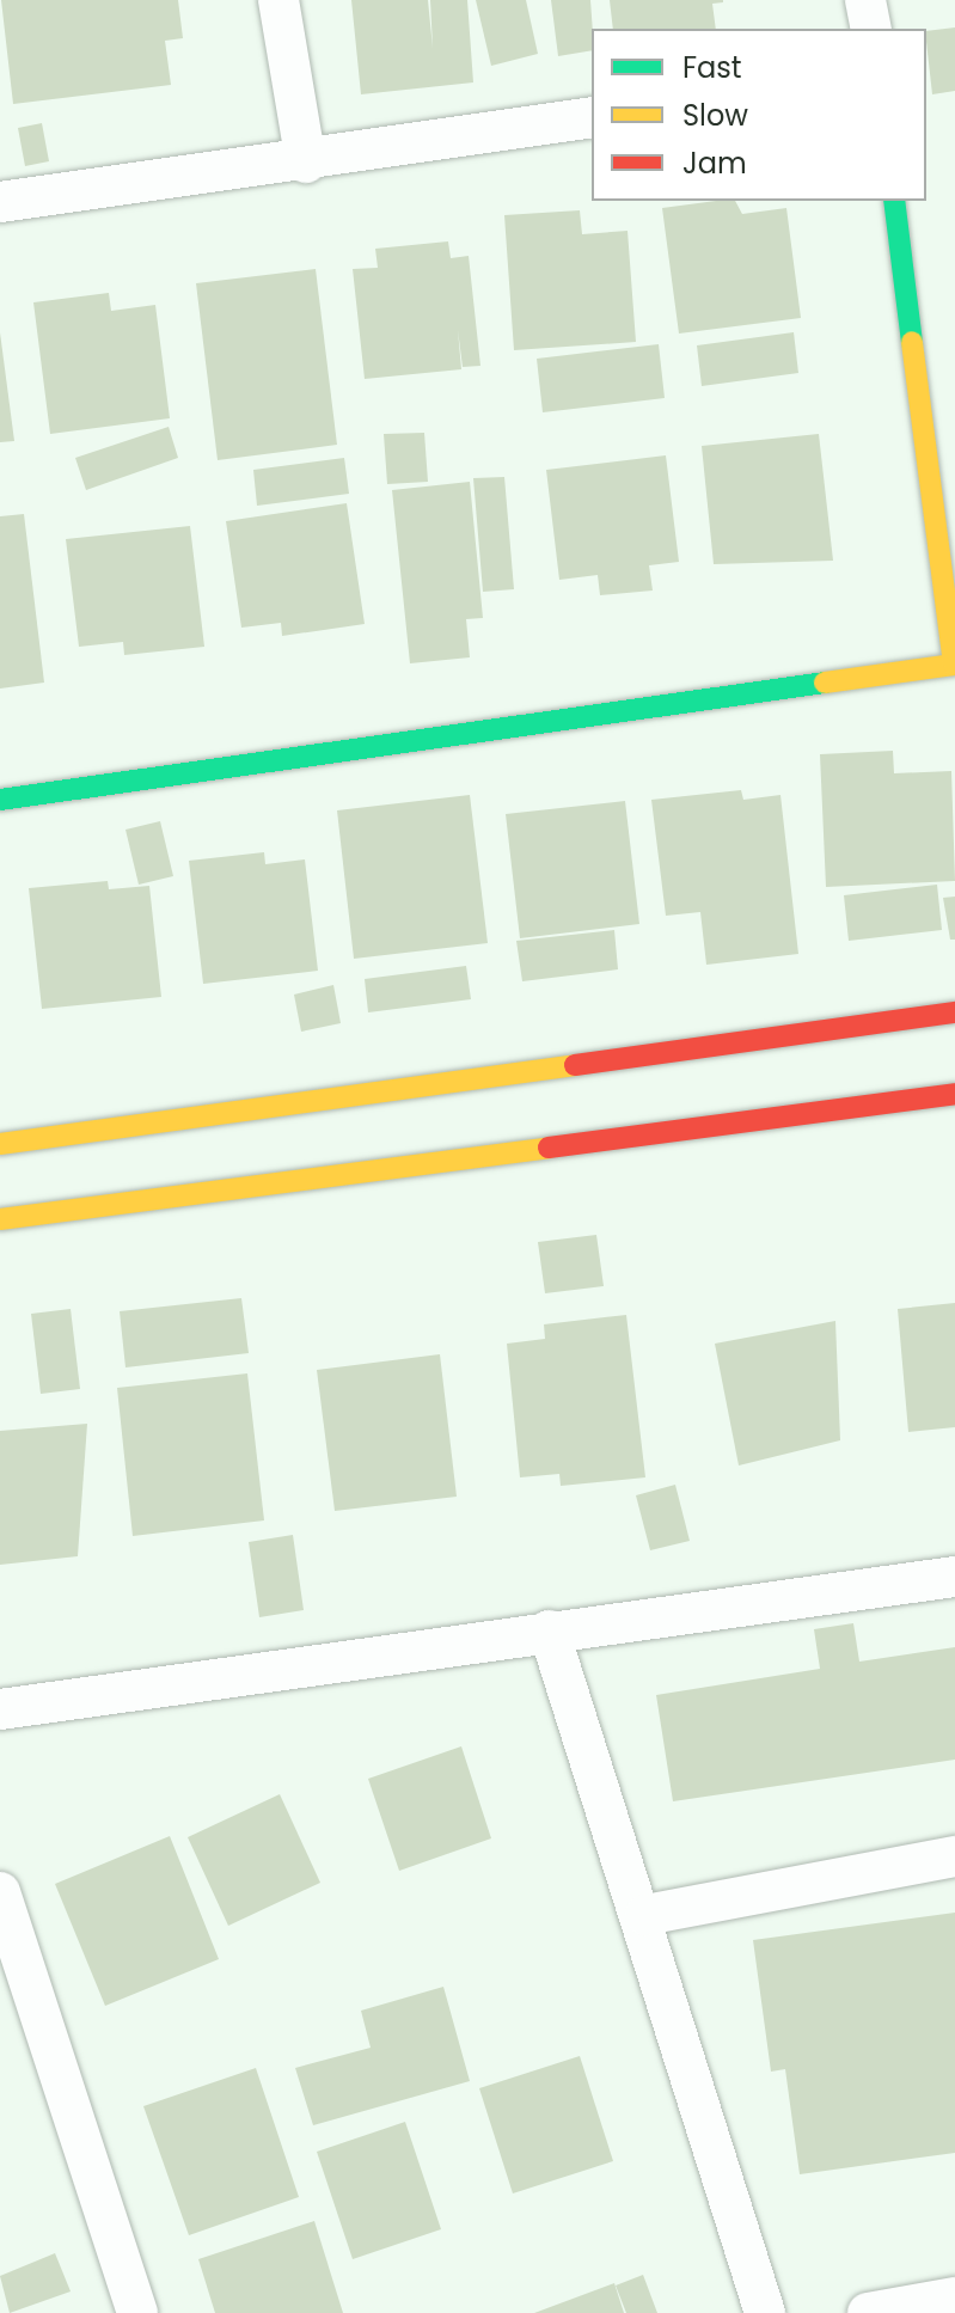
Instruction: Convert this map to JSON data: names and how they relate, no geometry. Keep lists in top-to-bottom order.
{
  "legend": ["Fast", "Slow", "Jam"]
}
